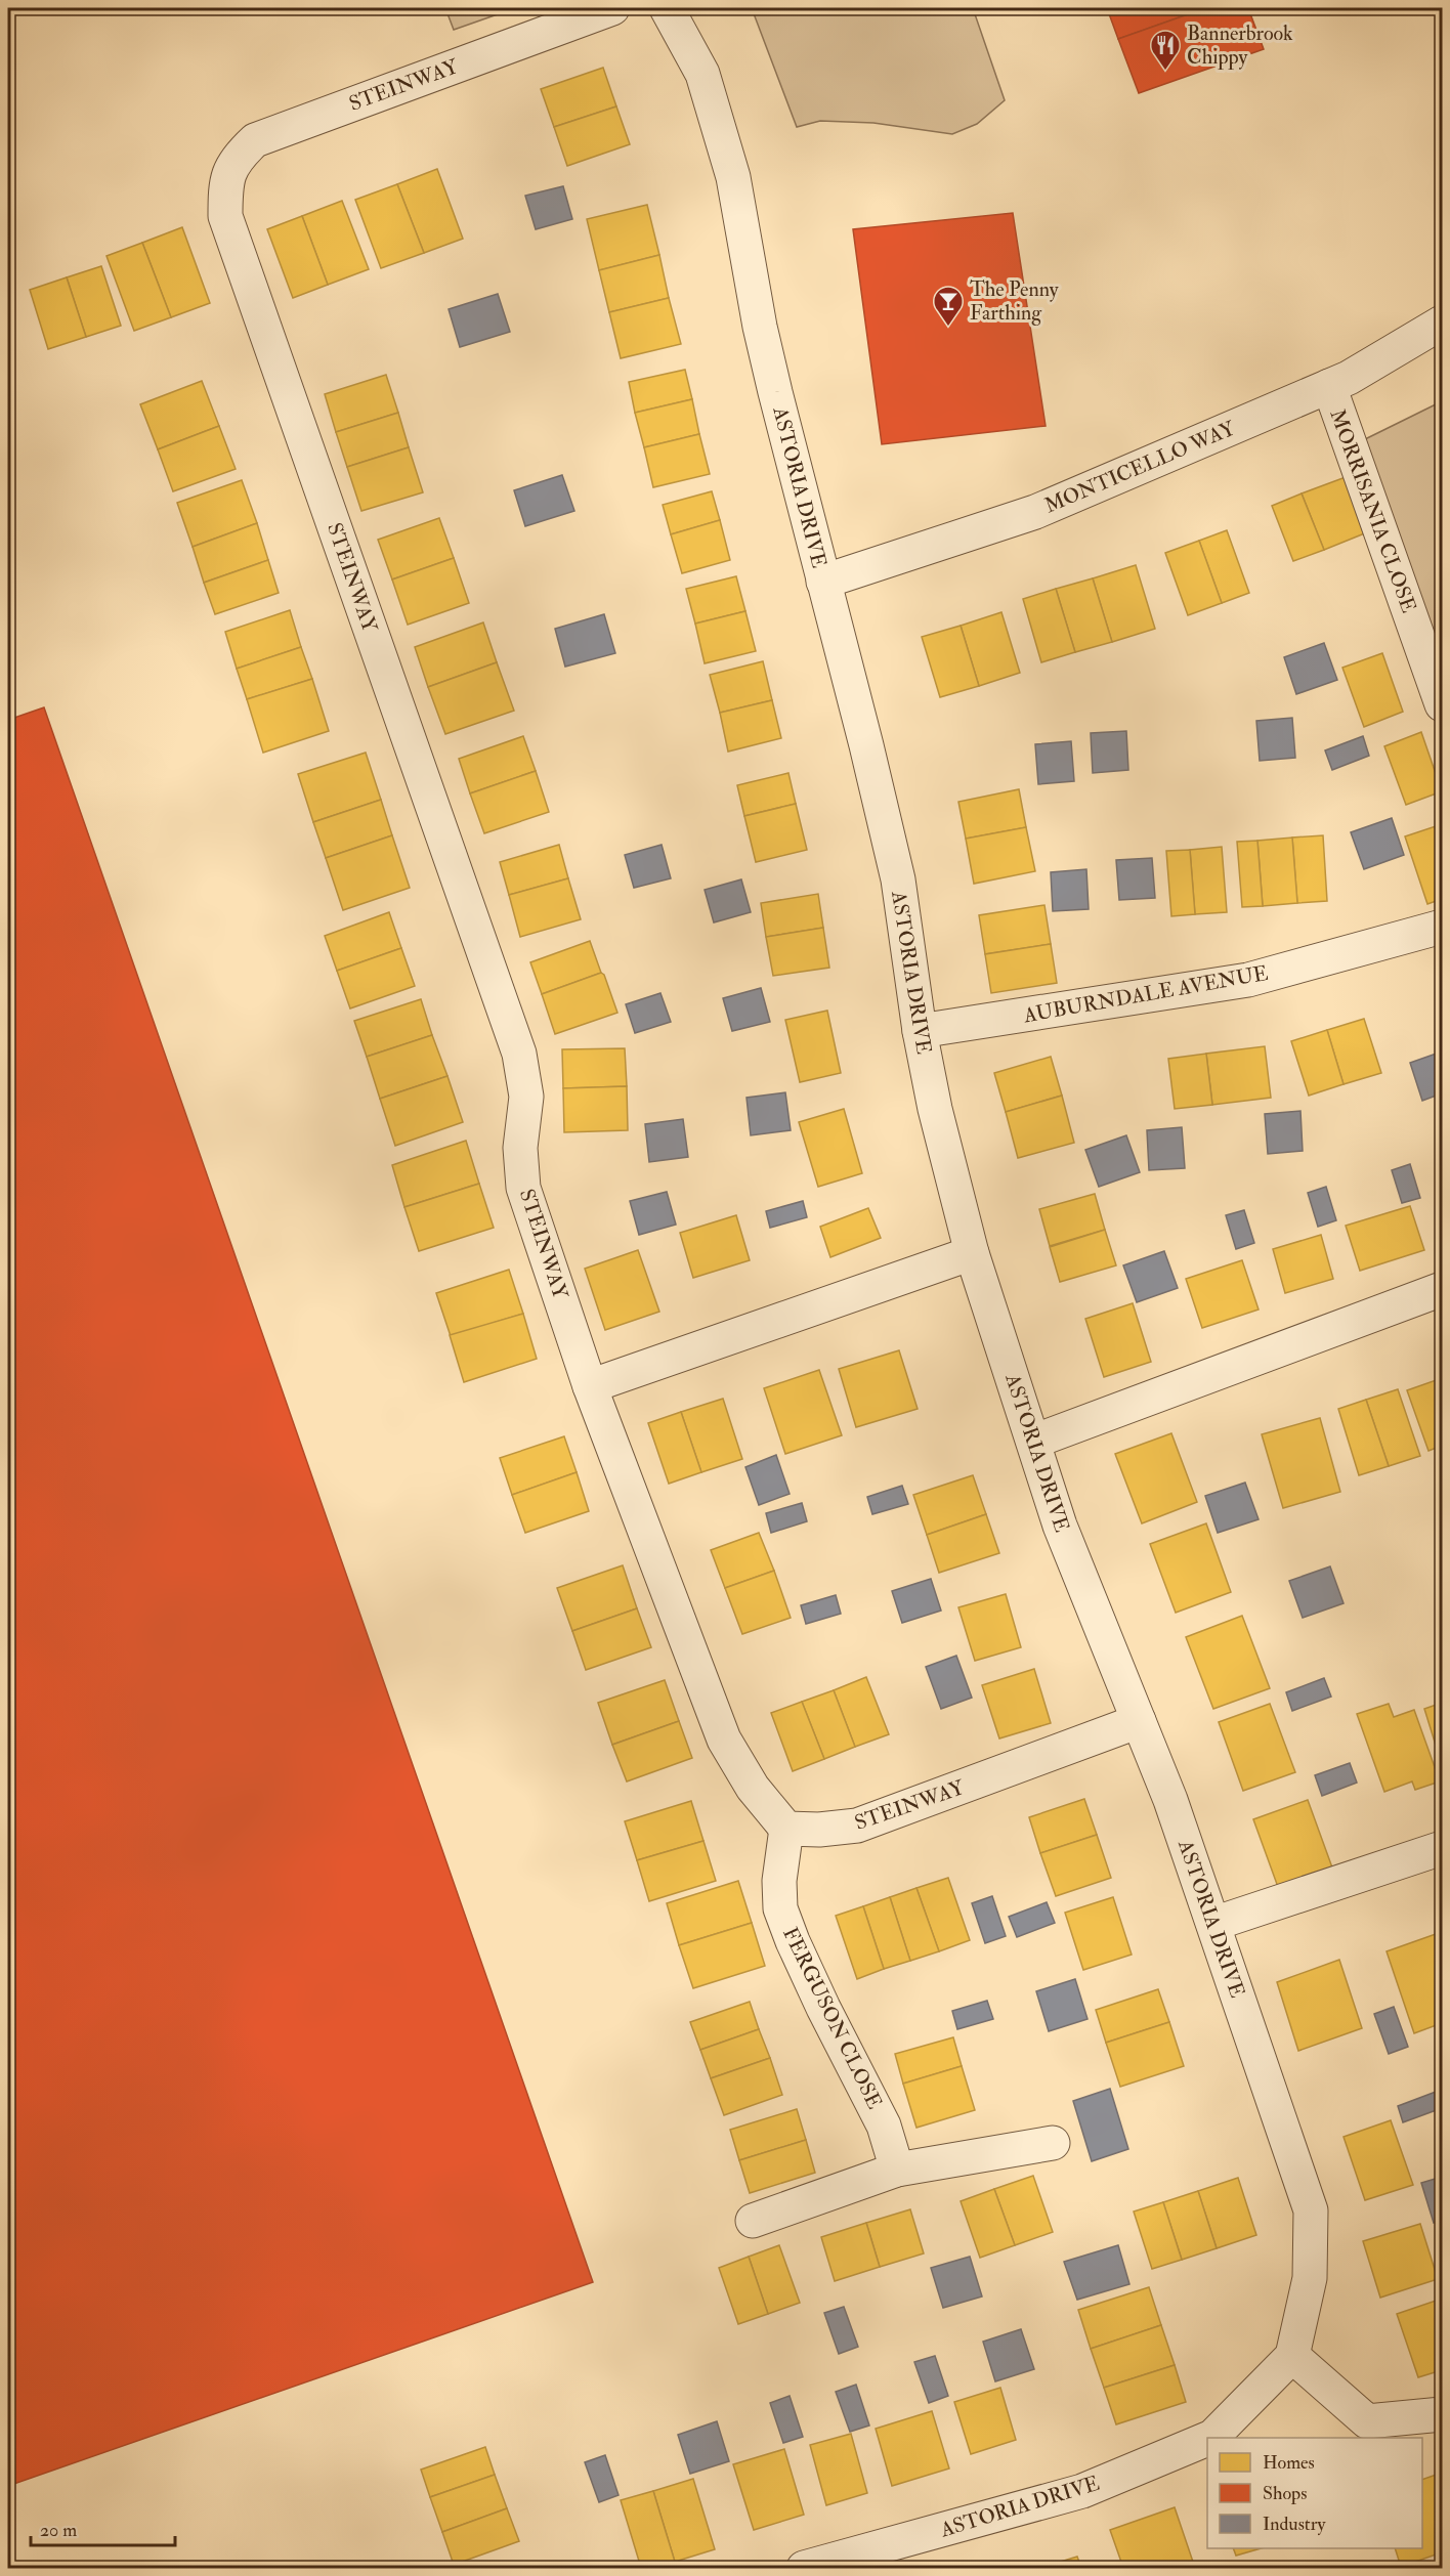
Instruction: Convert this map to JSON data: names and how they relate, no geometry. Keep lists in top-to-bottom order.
{
  "streets": {
    "street": [
      "STEINWAY",
      "MONTICELLO WAY",
      "ASTORIA DRIVE",
      "MORRISANIA CLOSE",
      "AUBURNDALE AVENUE",
      "FERGUSON CLOSE"
    ]
  },
  "crossings": [
    ["STEINWAY", "ASTORIA DRIVE"],
    ["STEINWAY", "FERGUSON CLOSE"],
    ["MONTICELLO WAY", "ASTORIA DRIVE"],
    ["MONTICELLO WAY", "MORRISANIA CLOSE"],
    ["ASTORIA DRIVE", "AUBURNDALE AVENUE"]
  ],
  "places": {
    "restaurant": ["Bannerbrook Chippy"],
    "bar": ["The Penny Farthing"]
  },
  "legend": ["Homes", "Shops", "Industry"],
  "scale_bar": "20 m"
}
